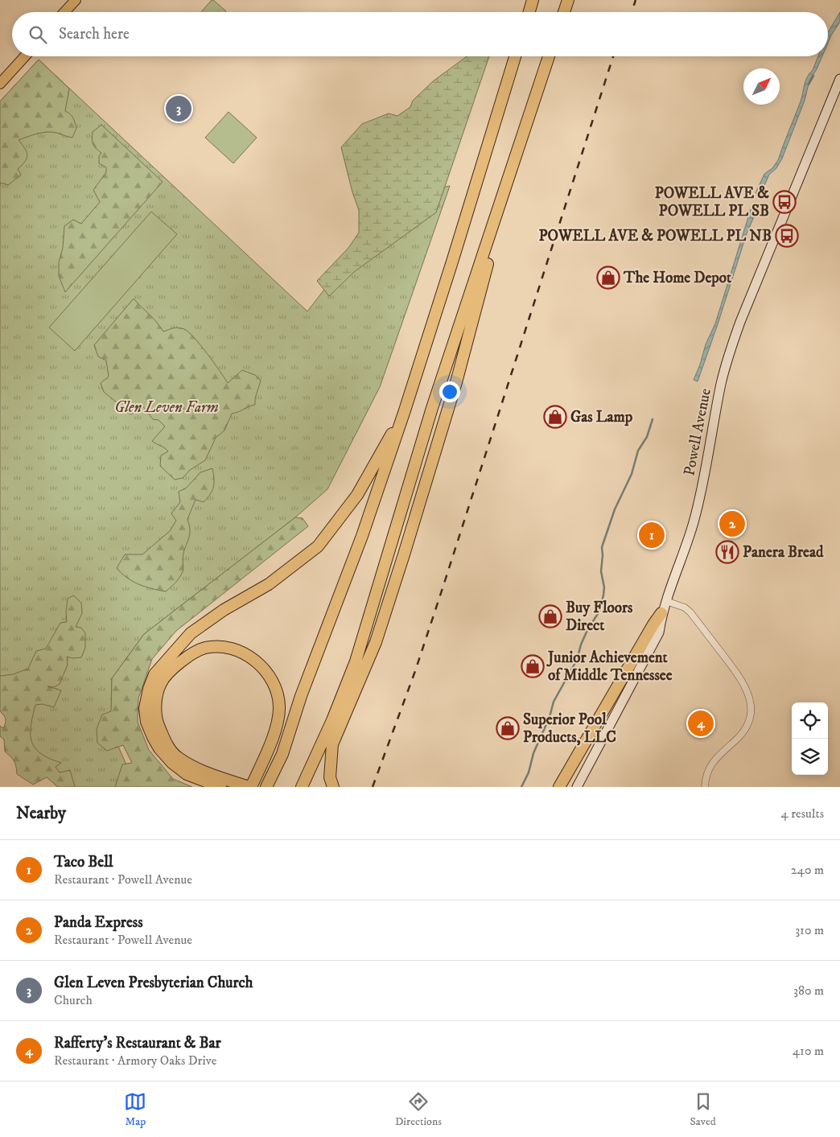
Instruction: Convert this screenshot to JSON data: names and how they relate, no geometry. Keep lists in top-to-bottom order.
{
  "streets": {
    "main road": ["Powell Avenue"]
  },
  "parks": ["Glen Leven Farm"],
  "places": {
    "bus stop": ["POWELL AVE & POWELL PL SB", "POWELL AVE & POWELL PL NB"],
    "shop": [
      "The Home Depot",
      "Gas Lamp",
      "Buy Floors Direct",
      "Junior Achievement of Middle Tennessee",
      "Superior Pool Products, LLC"
    ],
    "restaurant": ["Panera Bread"]
  },
  "north": "top right",
  "page": {
    "search": "Search here",
    "pins": [
      "3",
      "2",
      "1",
      "4"
    ],
    "heading": ["Nearby", "4 results"],
    "list": [
      {
        "mark": "1",
        "name": "Taco Bell",
        "note": "Restaurant · Powell Avenue",
        "value": "240 m"
      },
      {
        "mark": "2",
        "name": "Panda Express",
        "note": "Restaurant · Powell Avenue",
        "value": "310 m"
      },
      {
        "mark": "3",
        "name": "Glen Leven Presbyterian Church",
        "note": "Church",
        "value": "380 m"
      },
      {
        "mark": "4",
        "name": "Rafferty's Restaurant & Bar",
        "note": "Restaurant · Armory Oaks Drive",
        "value": "410 m"
      }
    ],
    "nav": ["Map", "Directions", "Saved"]
  }
}
